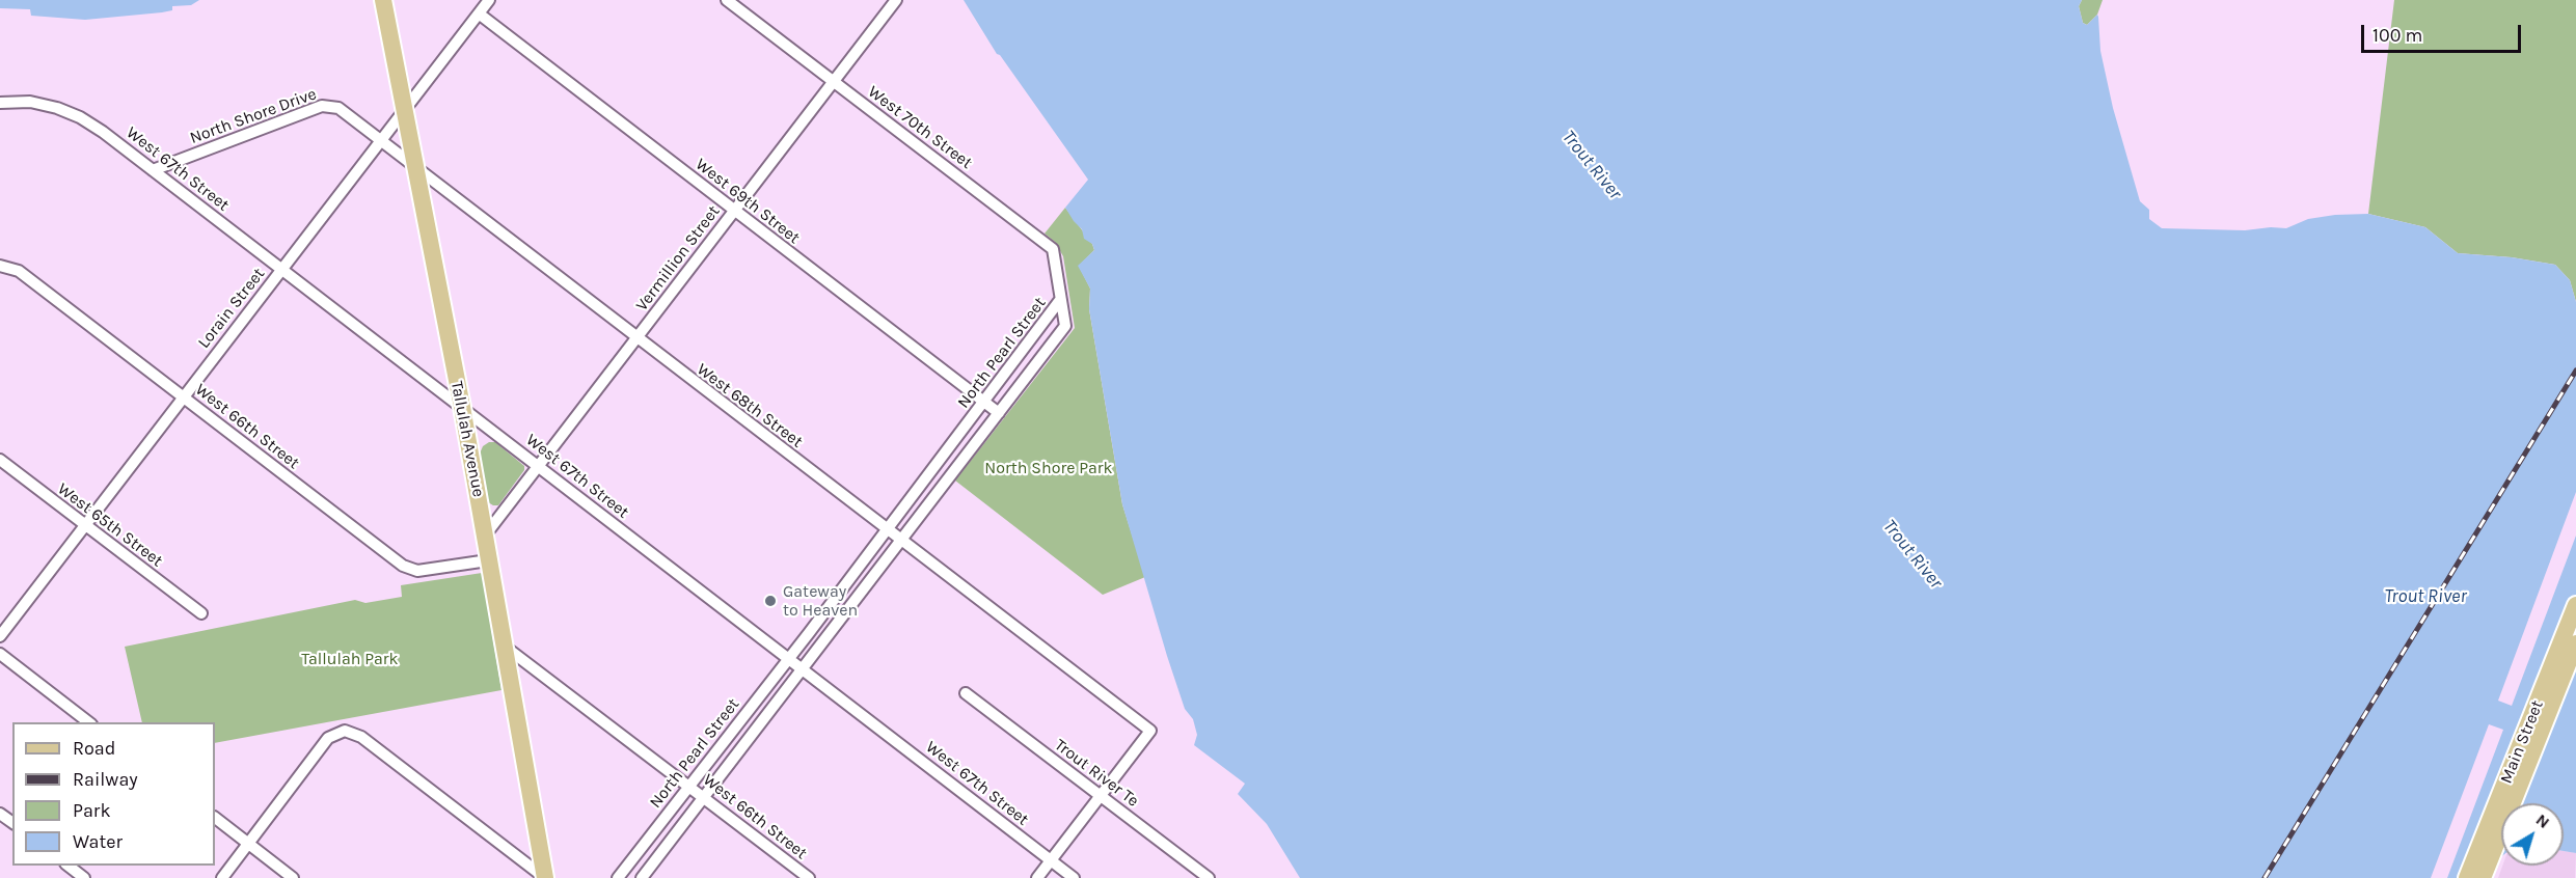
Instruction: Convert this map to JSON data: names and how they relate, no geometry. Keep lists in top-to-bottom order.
{
  "streets": {
    "main road": ["Tallulah Avenue", "Main Street"],
    "street": [
      "North Shore Drive",
      "West 70th Street",
      "West 67th Street",
      "West 69th Street",
      "Vermillion Street",
      "Lorain Street",
      "North Pearl Street",
      "West 68th Street",
      "West 66th Street",
      "West 65th Street",
      "Trout River Te"
    ]
  },
  "crossings": [
    ["North Shore Drive", "West 67th Street"],
    ["North Shore Drive", "West 68th Street"],
    ["West 70th Street", "Vermillion Street"],
    ["West 70th Street", "North Pearl Street"],
    ["West 67th Street", "Vermillion Street"],
    ["West 67th Street", "Lorain Street"],
    ["West 67th Street", "North Pearl Street"],
    ["West 67th Street", "Tallulah Avenue"],
    ["West 69th Street", "Vermillion Street"],
    ["West 69th Street", "Lorain Street"],
    ["West 69th Street", "North Pearl Street"],
    ["Vermillion Street", "West 68th Street"],
    ["Vermillion Street", "Tallulah Avenue"],
    ["Lorain Street", "West 68th Street"],
    ["Lorain Street", "West 66th Street"],
    ["Lorain Street", "Tallulah Avenue"],
    ["Lorain Street", "West 65th Street"],
    ["North Pearl Street", "West 68th Street"],
    ["North Pearl Street", "West 66th Street"],
    ["West 68th Street", "Tallulah Avenue"],
    ["West 68th Street", "Trout River Te"],
    ["West 66th Street", "Tallulah Avenue"]
  ],
  "water": ["Trout River"],
  "parks": ["North Shore Park", "Tallulah Park"],
  "places": ["Gateway to Heaven"],
  "legend": [
    "Road",
    "Railway",
    "Park",
    "Water"
  ],
  "scale_bar": "100 m",
  "north": "top right"
}
